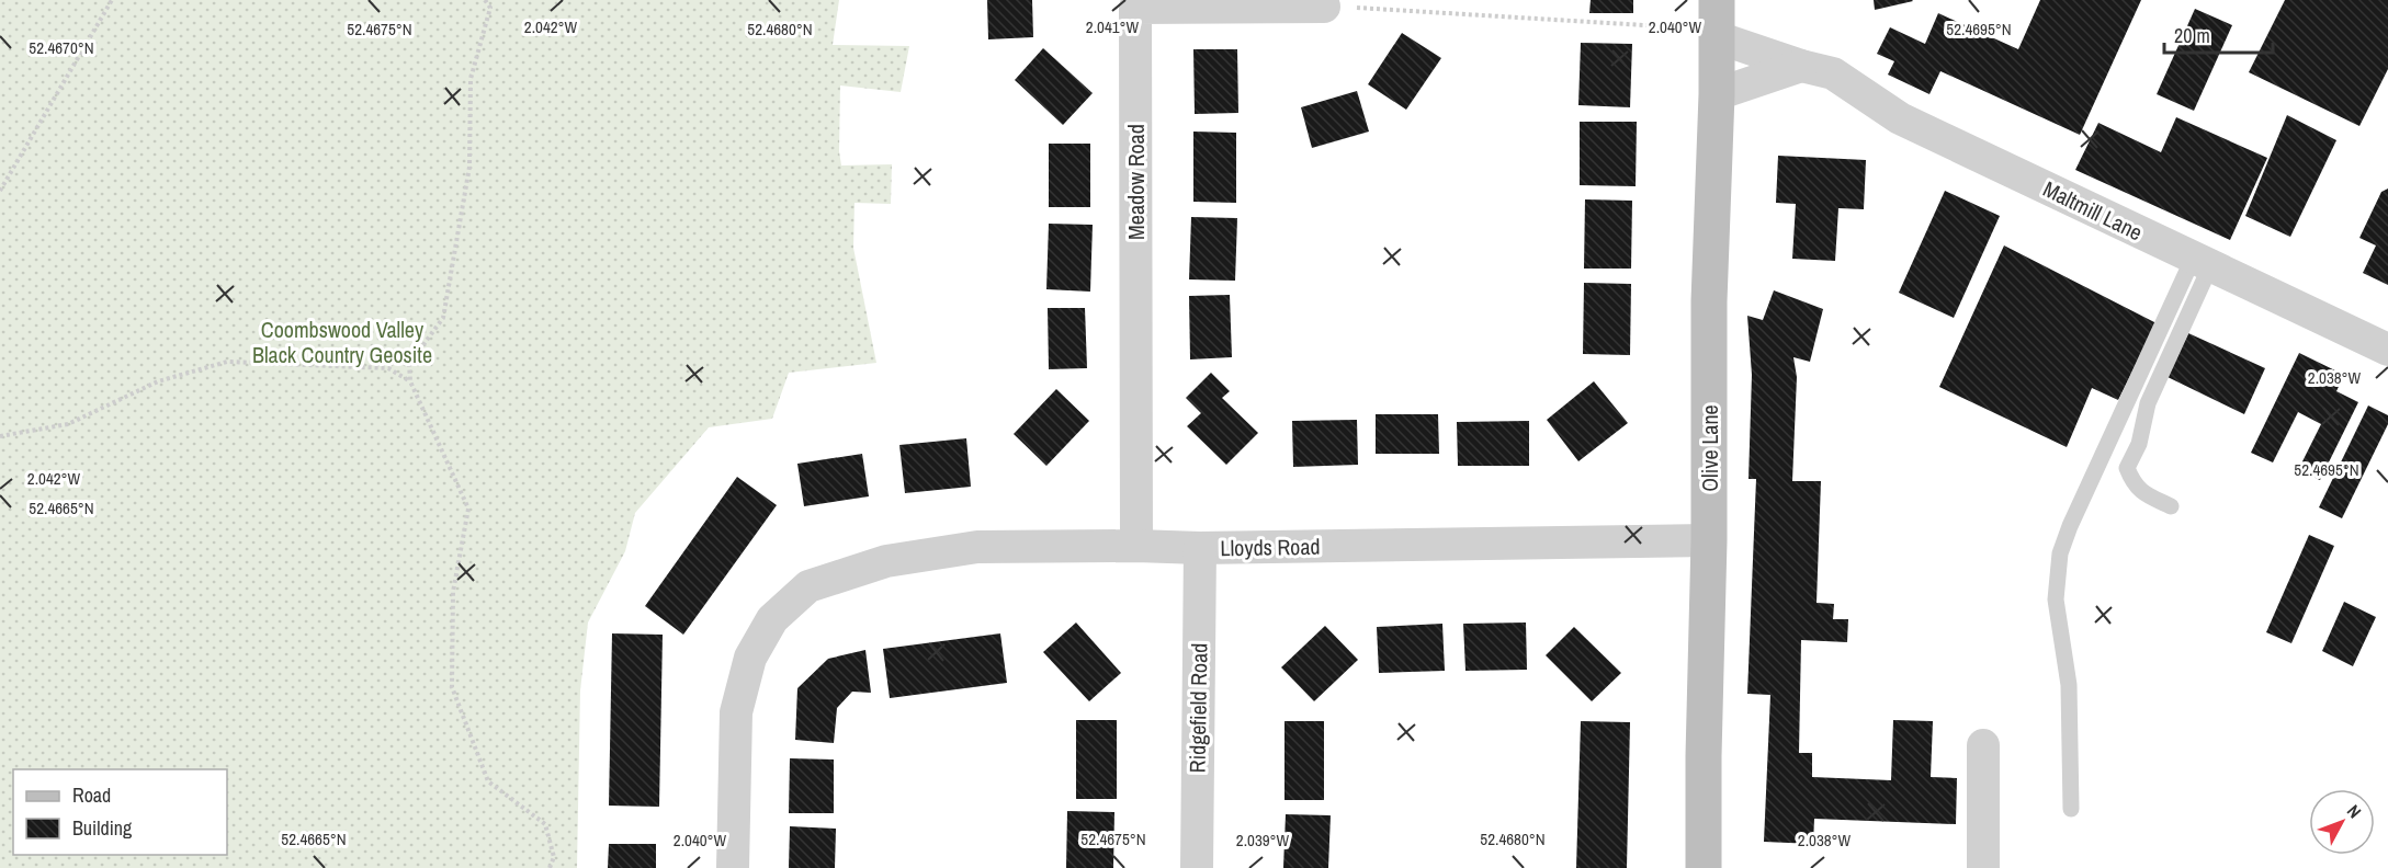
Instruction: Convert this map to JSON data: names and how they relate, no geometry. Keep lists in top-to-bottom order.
{
  "streets": {
    "street": [
      "Meadow Road",
      "Maltmill Lane",
      "Olive Lane",
      "Lloyds Road",
      "Ridgefield Road"
    ]
  },
  "crossings": [
    ["Meadow Road", "Lloyds Road"],
    ["Maltmill Lane", "Olive Lane"],
    ["Olive Lane", "Lloyds Road"],
    ["Lloyds Road", "Ridgefield Road"]
  ],
  "parks": ["Coombswood Valley Black Country Geosite"],
  "legend": ["Road", "Building"],
  "scale_bar": "20 m",
  "north": "top right",
  "coordinates": [
    "2.042°W",
    "2.041°W",
    "2.040°W",
    "52.4675°N",
    "52.4680°N",
    "52.4695°N",
    "52.4670°N",
    "2.038°W",
    "52.4665°N",
    "2.039°W"
  ]
}
